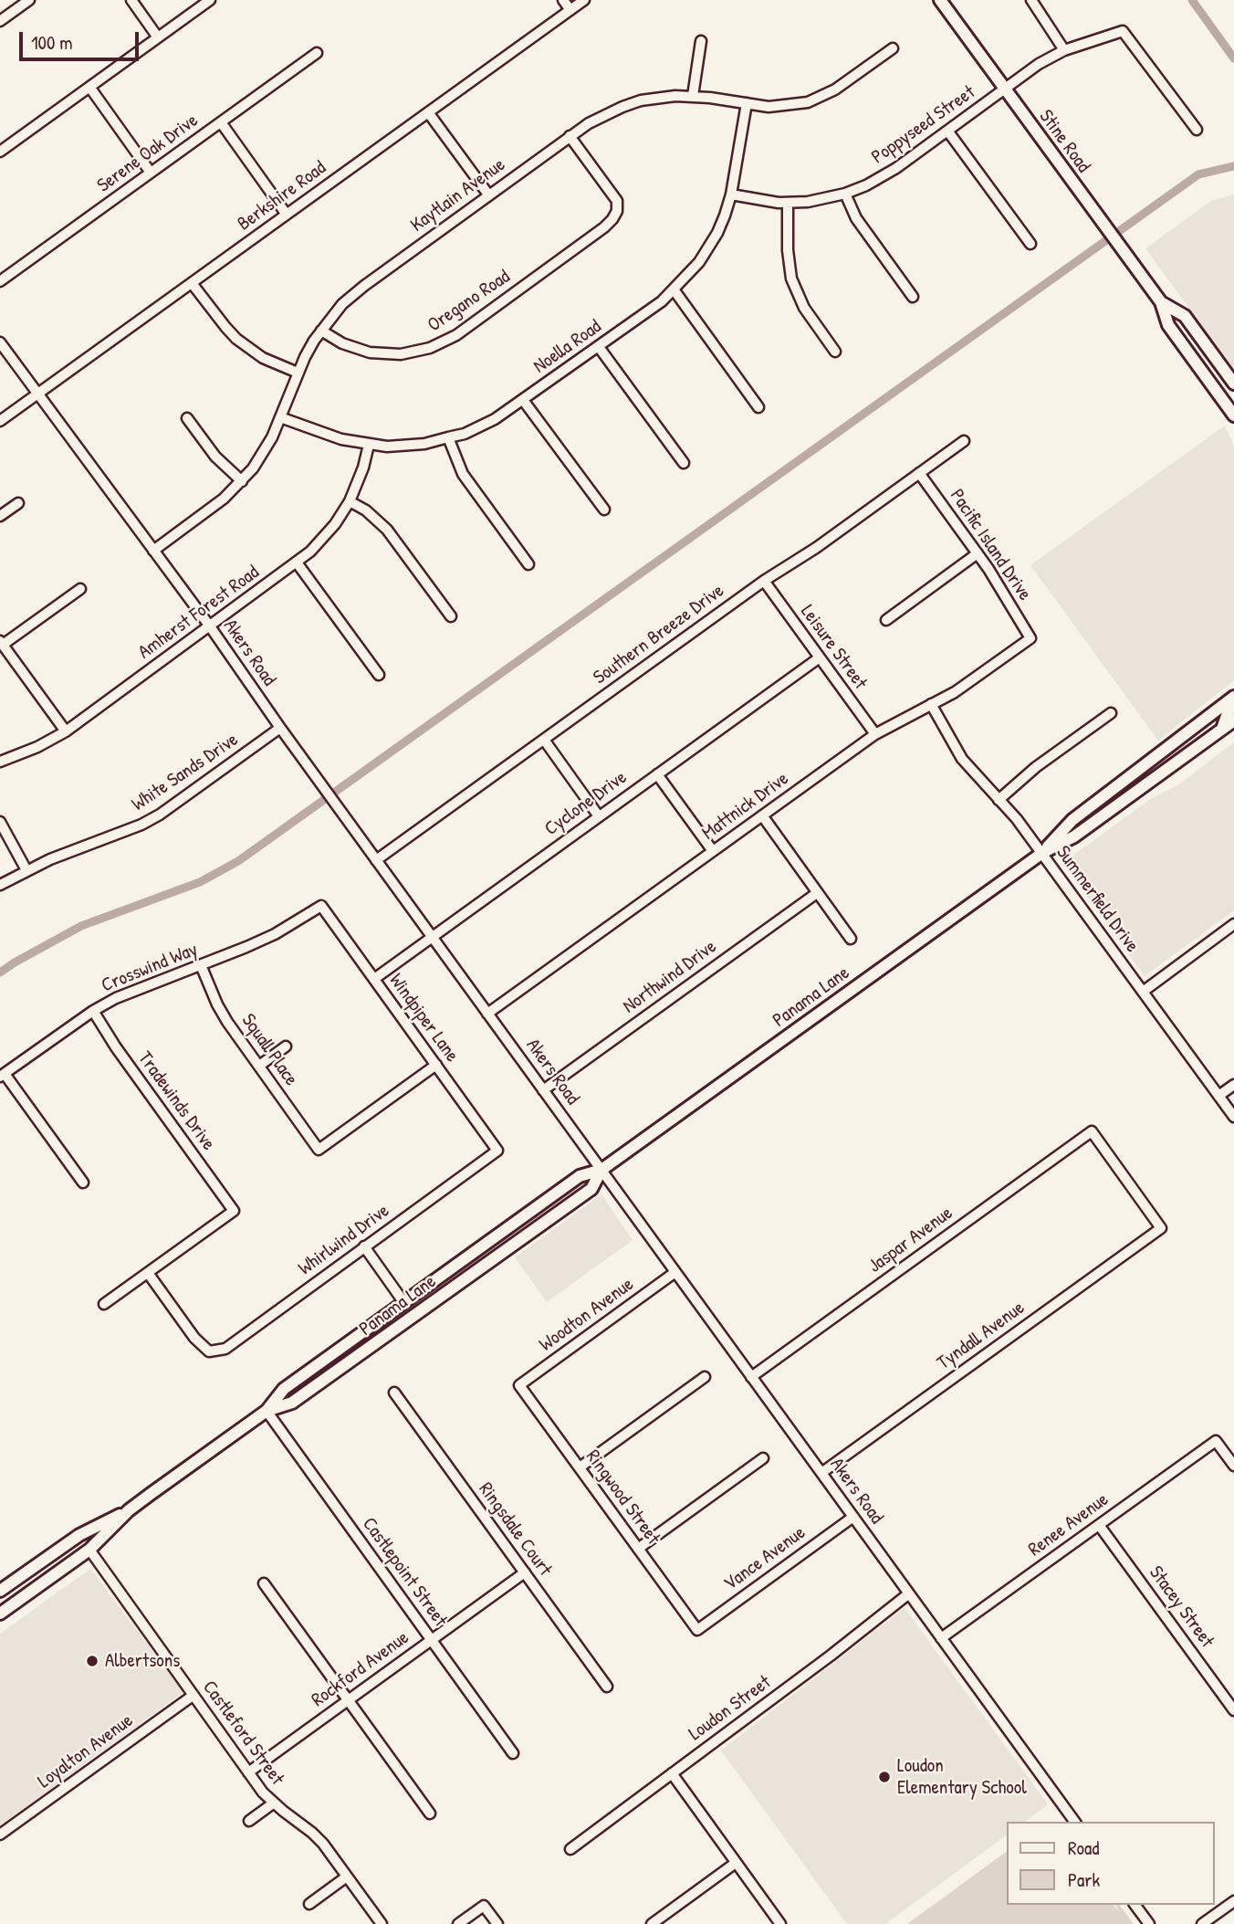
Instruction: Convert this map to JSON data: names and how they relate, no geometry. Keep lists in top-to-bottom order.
{
  "streets": {
    "main road": ["Stine Road", "Panama Lane"],
    "street": [
      "Poppyseed Street",
      "Serene Oak Drive",
      "Kaytlain Avenue",
      "Berkshire Road",
      "Oregano Road",
      "Noella Road",
      "Pacific Island Drive",
      "Amherst Forest Road",
      "Southern Breeze Drive",
      "Leisure Street",
      "Akers Road",
      "White Sands Drive",
      "Cyclone Drive",
      "Mattnick Drive",
      "Summerfield Drive",
      "Crosswind Way",
      "Northwind Drive",
      "Windpiper Lane",
      "Squall Place",
      "Tradewinds Drive",
      "Whirlwind Drive",
      "Jaspar Avenue",
      "Woodton Avenue",
      "Tyndall Avenue",
      "Ringwood Street",
      "Renee Avenue",
      "Ringsdale Court",
      "Vance Avenue",
      "Castlepoint Street",
      "Stacey Street",
      "Rockford Avenue",
      "Loudon Street",
      "Castleford Street",
      "Loyalton Avenue"
    ]
  },
  "crossings": [
    ["Poppyseed Street", "Stine Road"],
    ["Poppyseed Street", "Noella Road"],
    ["Kaytlain Avenue", "Oregano Road"],
    ["Kaytlain Avenue", "Noella Road"],
    ["Kaytlain Avenue", "Akers Road"],
    ["Berkshire Road", "Akers Road"],
    ["Noella Road", "Amherst Forest Road"],
    ["Pacific Island Drive", "Southern Breeze Drive"],
    ["Pacific Island Drive", "Mattnick Drive"],
    ["Amherst Forest Road", "Akers Road"],
    ["Southern Breeze Drive", "Leisure Street"],
    ["Southern Breeze Drive", "Akers Road"],
    ["Leisure Street", "Cyclone Drive"],
    ["Leisure Street", "Mattnick Drive"],
    ["Akers Road", "White Sands Drive"],
    ["Akers Road", "Cyclone Drive"],
    ["Akers Road", "Mattnick Drive"],
    ["Akers Road", "Northwind Drive"],
    ["Akers Road", "Panama Lane"],
    ["Akers Road", "Jaspar Avenue"],
    ["Akers Road", "Woodton Avenue"],
    ["Akers Road", "Tyndall Avenue"],
    ["Akers Road", "Renee Avenue"],
    ["Akers Road", "Vance Avenue"],
    ["Akers Road", "Loudon Street"],
    ["Cyclone Drive", "Windpiper Lane"],
    ["Mattnick Drive", "Summerfield Drive"],
    ["Summerfield Drive", "Panama Lane"],
    ["Crosswind Way", "Windpiper Lane"],
    ["Crosswind Way", "Squall Place"],
    ["Crosswind Way", "Tradewinds Drive"],
    ["Panama Lane", "Castlepoint Street"],
    ["Windpiper Lane", "Squall Place"],
    ["Windpiper Lane", "Whirlwind Drive"],
    ["Tradewinds Drive", "Whirlwind Drive"],
    ["Jaspar Avenue", "Tyndall Avenue"],
    ["Woodton Avenue", "Ringwood Street"],
    ["Ringwood Street", "Vance Avenue"],
    ["Renee Avenue", "Stacey Street"],
    ["Ringsdale Court", "Rockford Avenue"],
    ["Castlepoint Street", "Rockford Avenue"],
    ["Rockford Avenue", "Castleford Street"],
    ["Castleford Street", "Loyalton Avenue"]
  ],
  "places": ["Albertsons", "Loudon Elementary School"],
  "legend": ["Road", "Park"],
  "scale_bar": "100 m"
}
